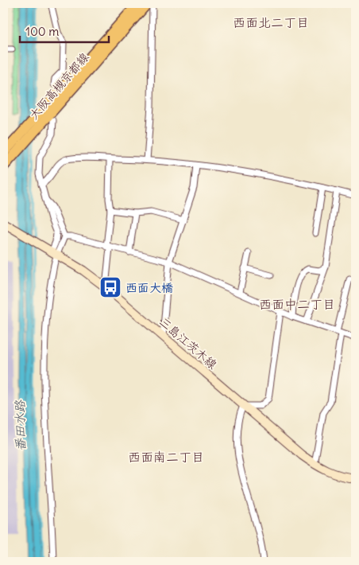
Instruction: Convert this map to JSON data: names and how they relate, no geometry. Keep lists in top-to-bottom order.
{
  "streets": {
    "main road": ["大阪高槻京都線", "三島江茨木線"]
  },
  "districts": ["西面北二丁目", "西面中二丁目", "西面南二丁目"],
  "water": ["番田水路"],
  "places": {
    "bus stop": ["西面大橋"]
  },
  "scale_bar": "100 m"
}
